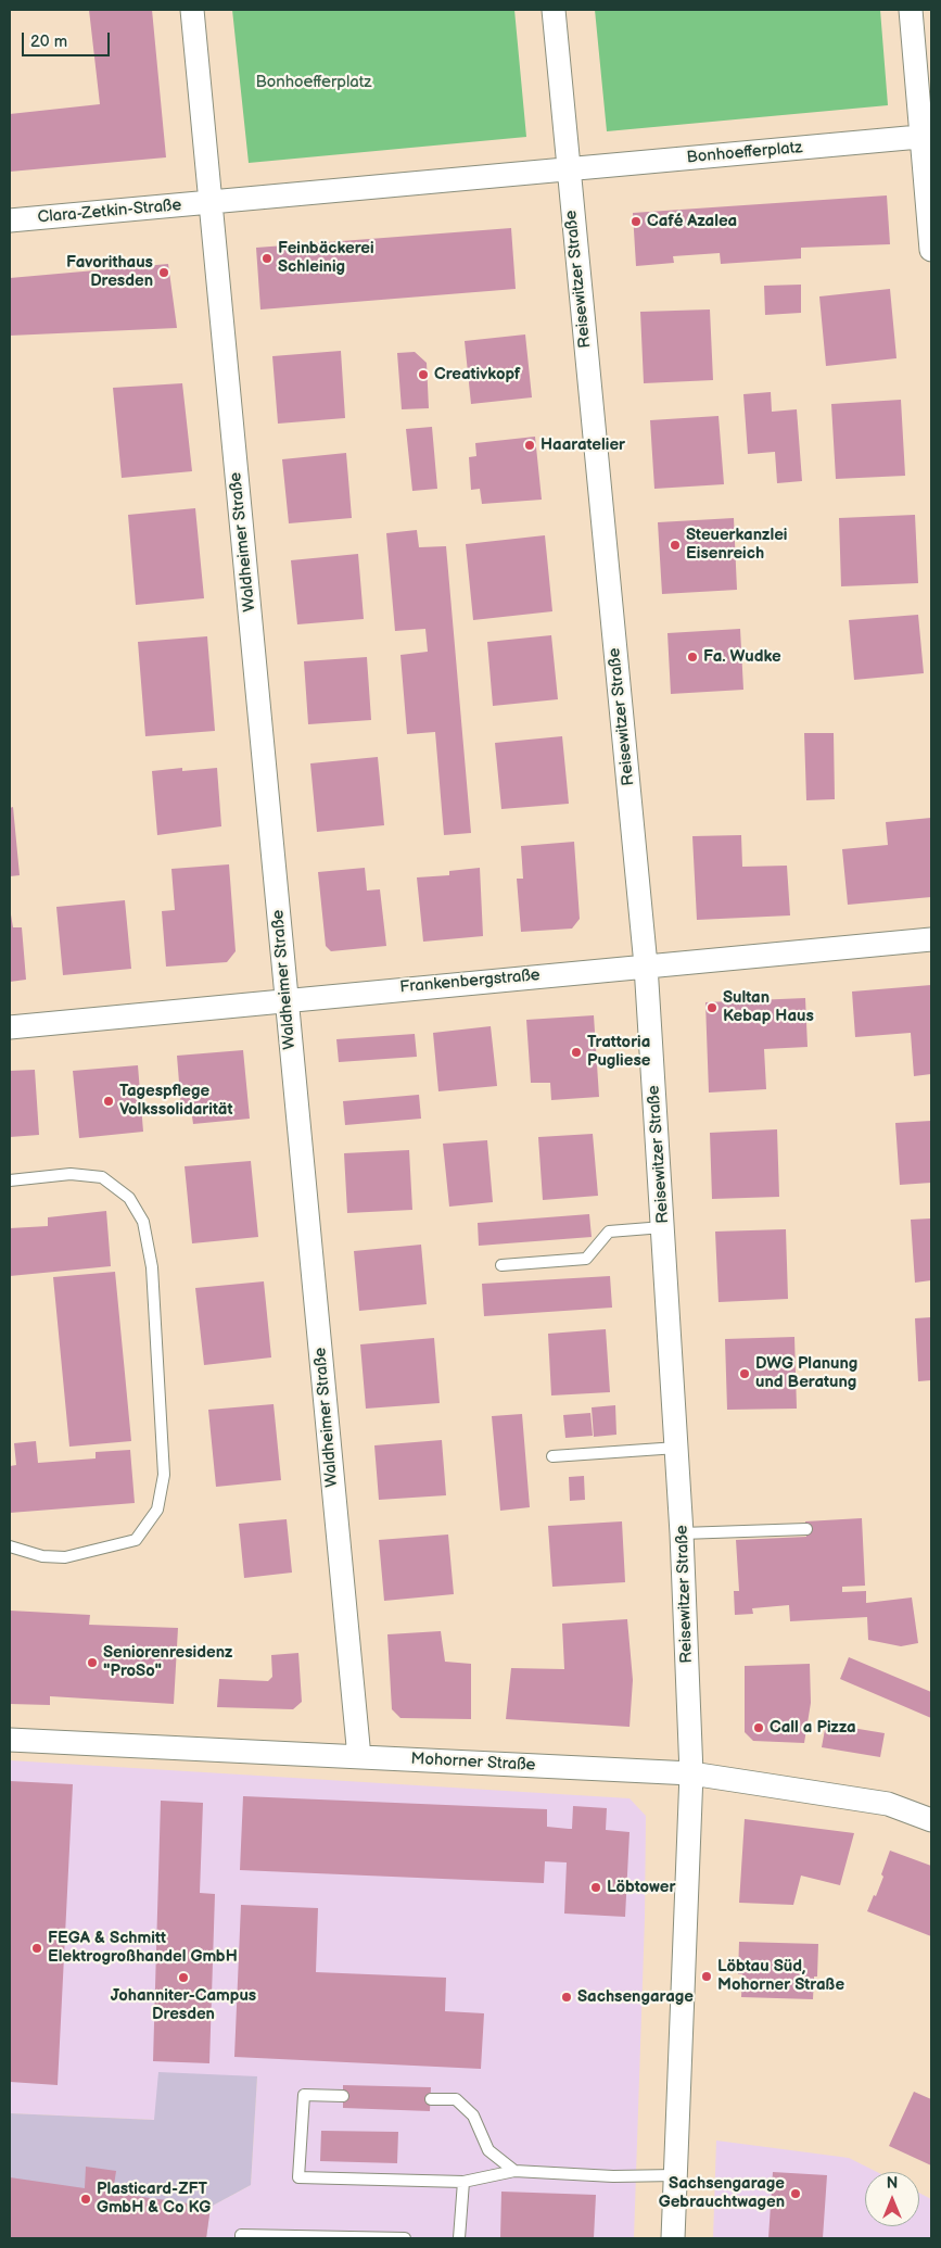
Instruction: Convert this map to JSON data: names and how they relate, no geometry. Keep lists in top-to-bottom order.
{
  "streets": {
    "street": [
      "Bonhoefferplatz",
      "Clara-Zetkin-Straße",
      "Reisewitzer Straße",
      "Waldheimer Straße",
      "Frankenbergstraße",
      "Mohorner Straße"
    ]
  },
  "crossings": [
    ["Bonhoefferplatz", "Clara-Zetkin-Straße"],
    ["Bonhoefferplatz", "Reisewitzer Straße"],
    ["Bonhoefferplatz", "Waldheimer Straße"],
    ["Clara-Zetkin-Straße", "Waldheimer Straße"],
    ["Reisewitzer Straße", "Frankenbergstraße"],
    ["Reisewitzer Straße", "Mohorner Straße"],
    ["Waldheimer Straße", "Frankenbergstraße"],
    ["Waldheimer Straße", "Mohorner Straße"]
  ],
  "parks": ["Bonhoefferplatz"],
  "places": [
    "Café Azalea",
    "Feinbäckerei Schleinig",
    "Favorithaus Dresden",
    "Creativkopf",
    "Haaratelier",
    "Steuerkanzlei Eisenreich",
    "Fa. Wudke",
    "Sultan Kebap Haus",
    "Trattoria Pugliese",
    "Tagespflege Volkssolidarität",
    "DWG Planung und Beratung",
    "Seniorenresidenz \"ProSo\"",
    "Call a Pizza",
    "Löbtower",
    "FEGA & Schmitt Elektrogroßhandel GmbH",
    "Löbtau Süd, Mohorner Straße",
    "Johanniter-Campus Dresden",
    "Sachsengarage",
    "Sachsengarage Gebrauchtwagen",
    "Plasticard-ZFT GmbH & Co KG"
  ],
  "scale_bar": "20 m",
  "north": "top"
}
